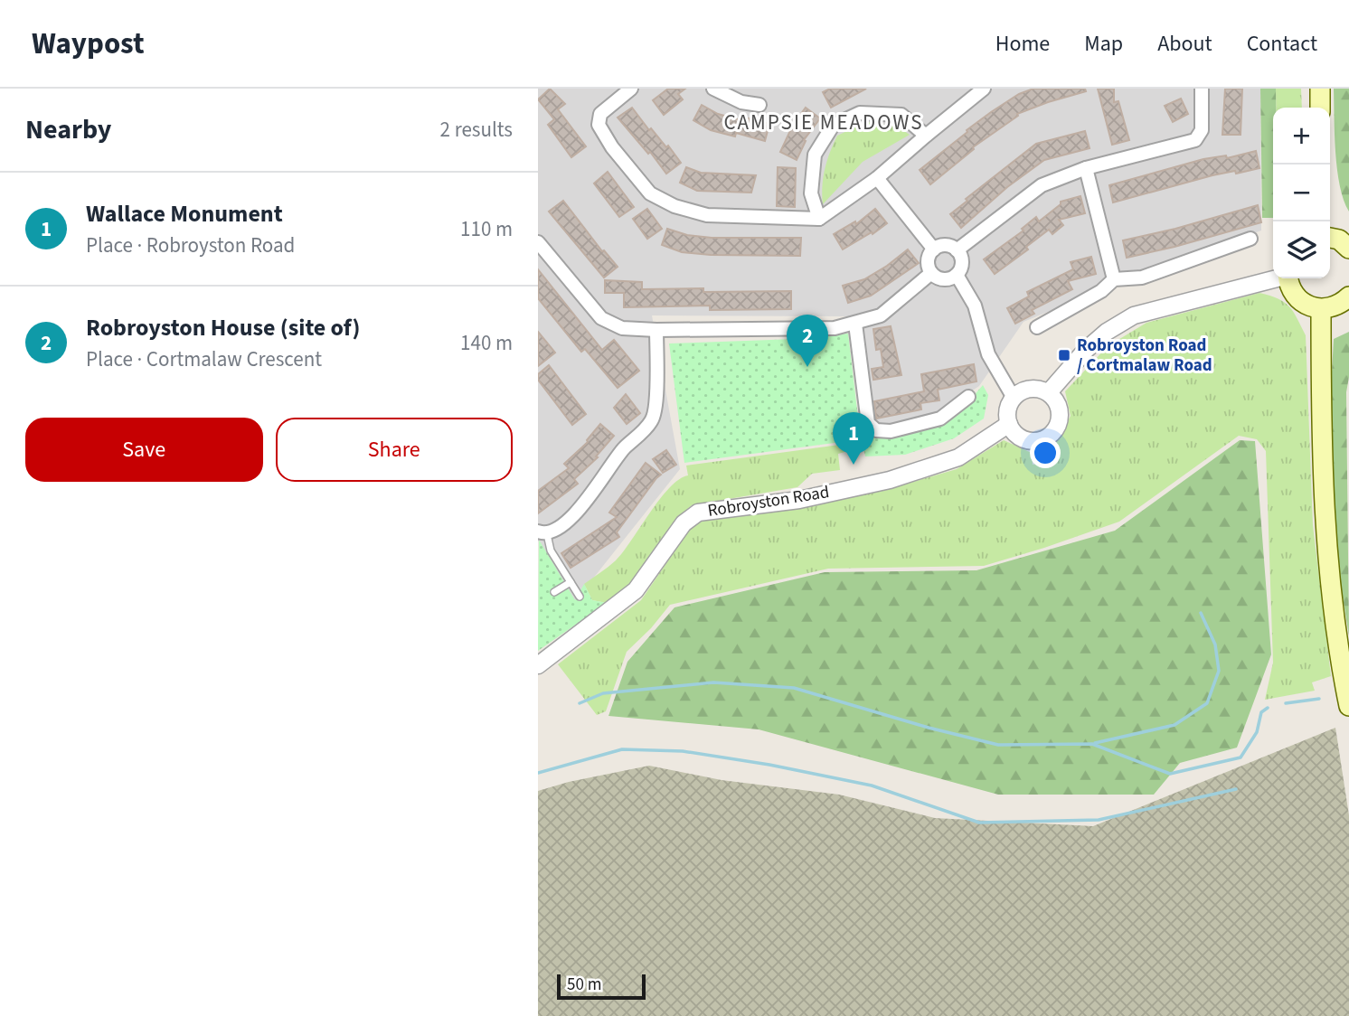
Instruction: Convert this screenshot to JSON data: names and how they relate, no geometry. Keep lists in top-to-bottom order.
{
  "streets": {
    "street": ["Robroyston Road"]
  },
  "districts": ["CAMPSIE MEADOWS"],
  "places": {
    "transit": ["Robroyston Road / Cortmalaw Road"]
  },
  "scale_bar": "50 m",
  "page": {
    "header": "Waypost",
    "nav": [
      "Home",
      "Map",
      "About",
      "Contact"
    ],
    "heading": ["Nearby", "2 results"],
    "map_buttons": ["+", "−"],
    "list": [
      {
        "mark": "1",
        "name": "Wallace Monument",
        "note": "Place · Robroyston Road",
        "value": "110 m"
      },
      {
        "mark": "2",
        "name": "Robroyston House (site of)",
        "note": "Place · Cortmalaw Crescent",
        "value": "140 m"
      }
    ],
    "pins": ["2", "1"],
    "buttons": ["Save", "Share"],
    "scale": "50 m"
  }
}
